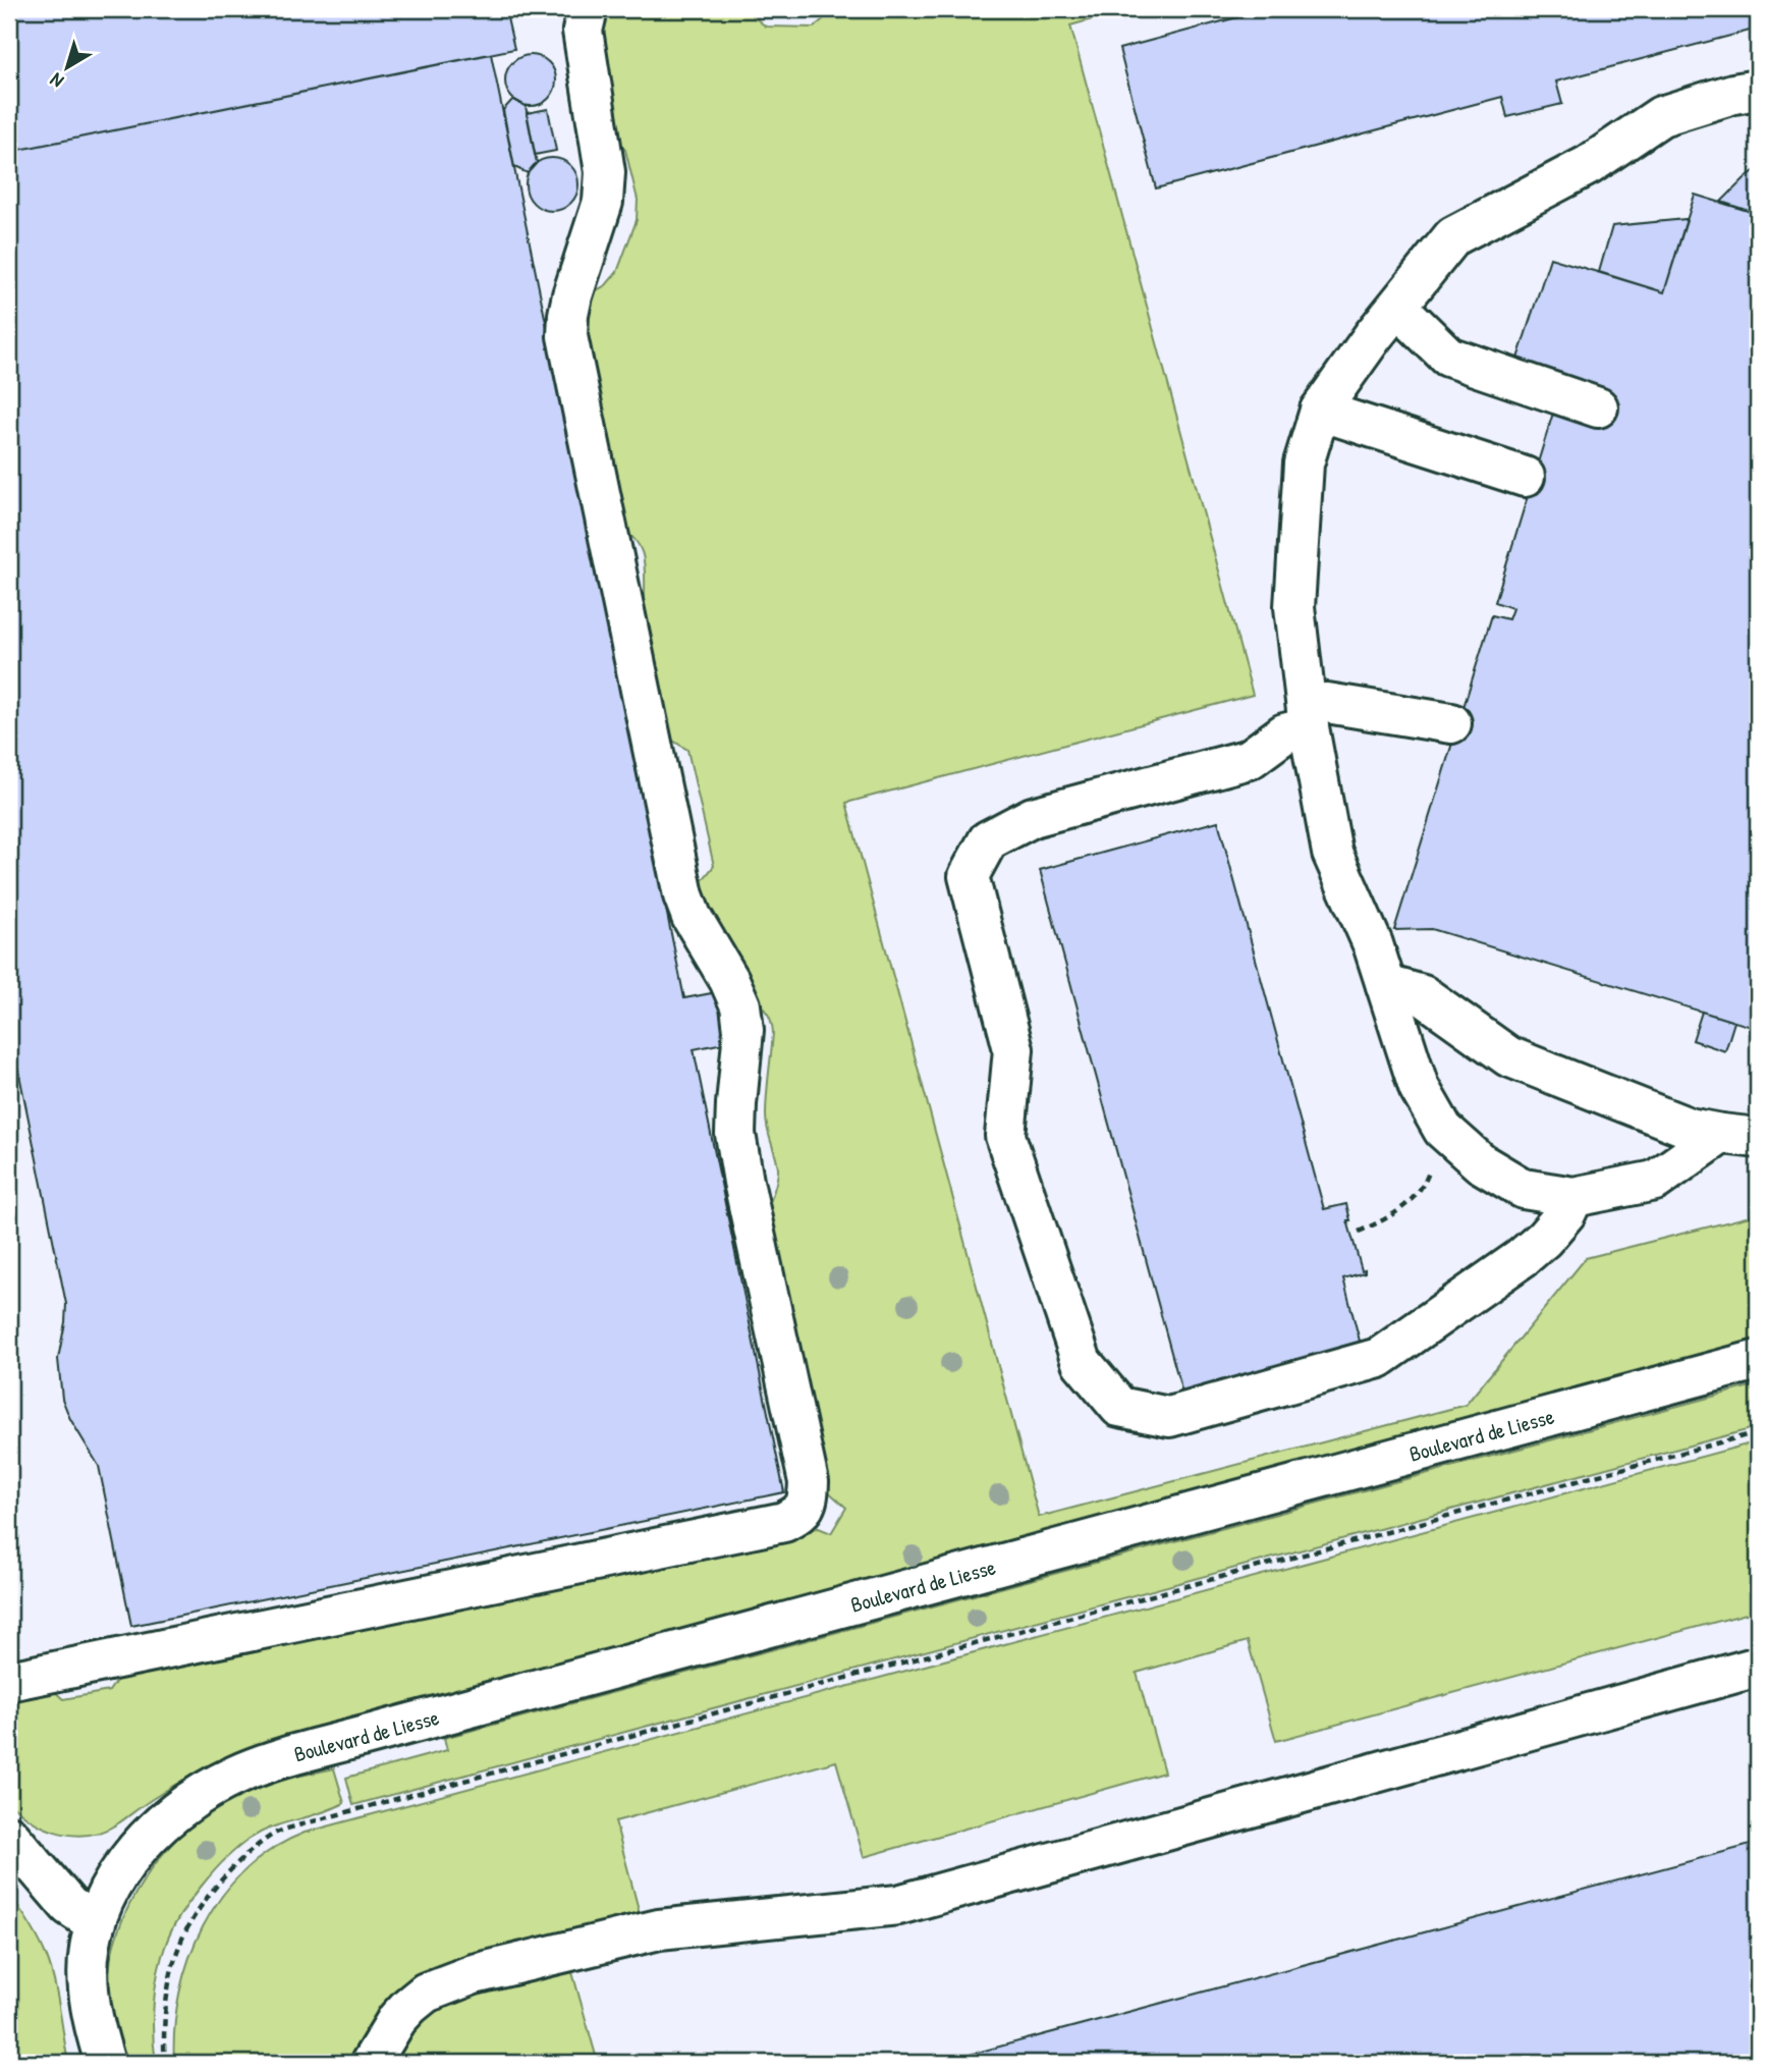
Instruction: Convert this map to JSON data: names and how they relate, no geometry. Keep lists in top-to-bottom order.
{
  "streets": {
    "street": ["Boulevard de Liesse"]
  },
  "north": "bottom left"
}
